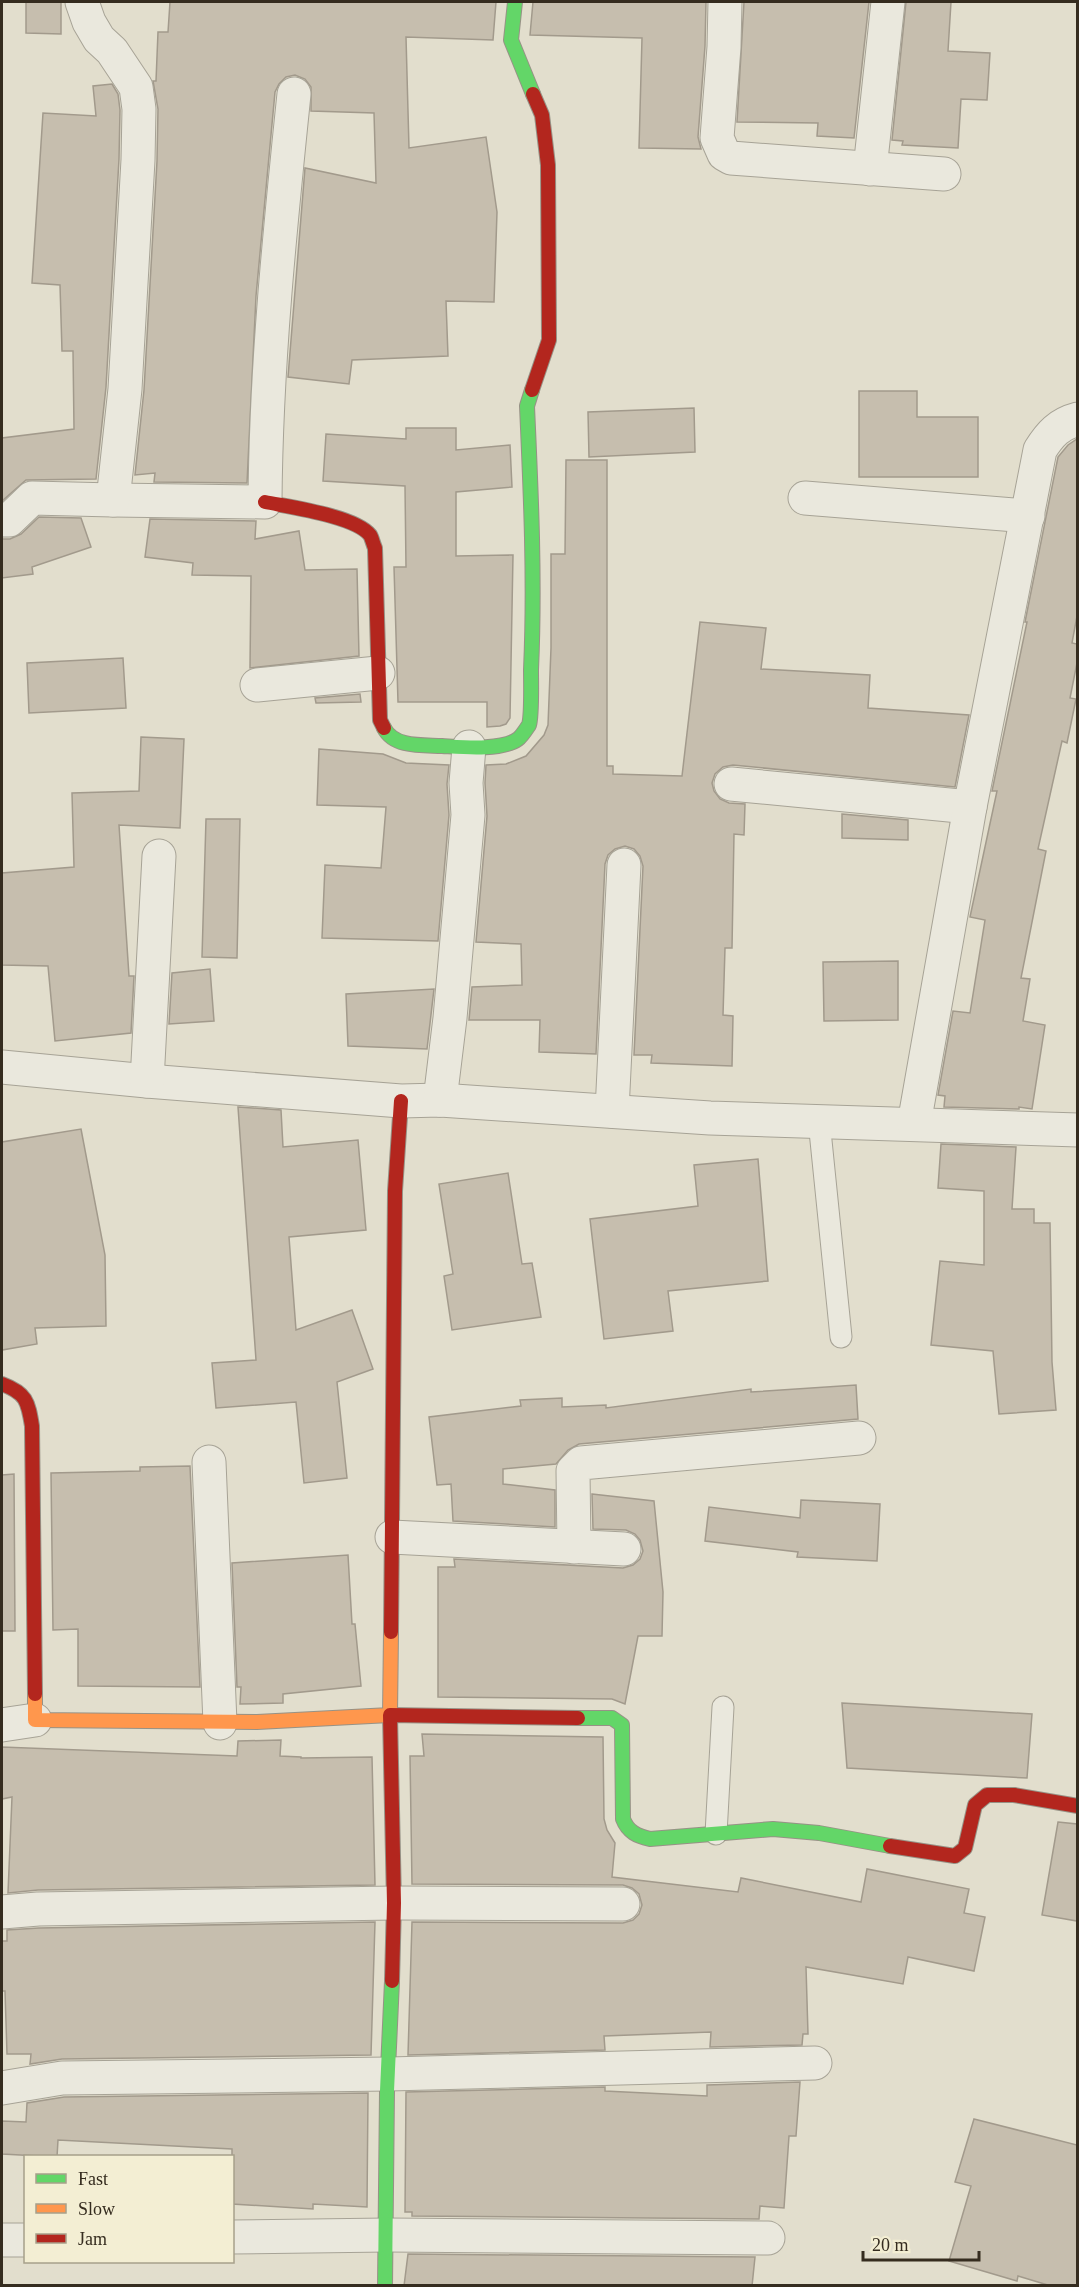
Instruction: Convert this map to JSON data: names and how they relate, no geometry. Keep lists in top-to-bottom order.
{
  "legend": ["Fast", "Slow", "Jam"],
  "scale_bar": "20 m"
}
